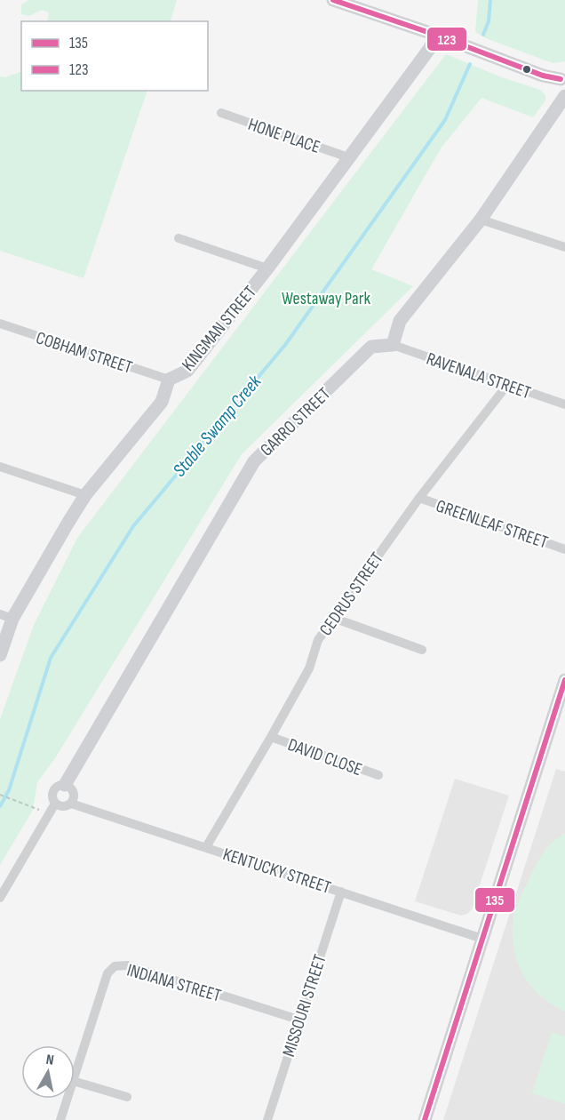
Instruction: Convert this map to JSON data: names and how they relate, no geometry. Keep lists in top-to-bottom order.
{
  "streets": {
    "street": [
      "HONE PLACE",
      "KINGMAN STREET",
      "COBHAM STREET",
      "RAVENALA STREET",
      "GARRO STREET",
      "GREENLEAF STREET",
      "CEDRUS STREET",
      "DAVID CLOSE",
      "KENTUCKY STREET",
      "INDIANA STREET",
      "MISSOURI STREET"
    ]
  },
  "crossings": [
    ["HONE PLACE", "KINGMAN STREET"],
    ["KINGMAN STREET", "COBHAM STREET"],
    ["RAVENALA STREET", "GARRO STREET"],
    ["RAVENALA STREET", "CEDRUS STREET"],
    ["GARRO STREET", "KENTUCKY STREET"],
    ["GREENLEAF STREET", "CEDRUS STREET"],
    ["CEDRUS STREET", "DAVID CLOSE"],
    ["CEDRUS STREET", "KENTUCKY STREET"],
    ["KENTUCKY STREET", "MISSOURI STREET"],
    ["INDIANA STREET", "MISSOURI STREET"]
  ],
  "water": ["Stable Swamp Creek"],
  "parks": ["Westaway Park"],
  "lines": ["transit line 123", "transit line 135"],
  "legend": ["135", "123"],
  "north": "top"
}
